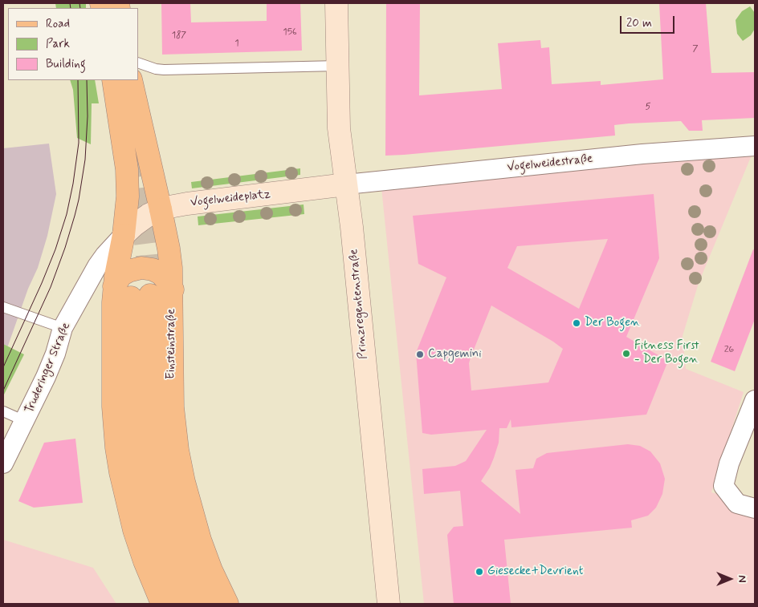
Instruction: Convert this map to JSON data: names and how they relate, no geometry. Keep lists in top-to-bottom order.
{
  "streets": {
    "main road": ["Vogelweideplatz", "Prinzregentenstraße", "Einsteinstraße"],
    "street": ["Vogelweidestraße", "Truderinger Straße"]
  },
  "crossings": [
    ["Vogelweidestraße", "Vogelweideplatz"],
    ["Vogelweidestraße", "Prinzregentenstraße"],
    ["Vogelweideplatz", "Prinzregentenstraße"],
    ["Vogelweideplatz", "Einsteinstraße"],
    ["Vogelweideplatz", "Truderinger Straße"]
  ],
  "places": [
    "Der Bogen",
    "Fitness First - Der Bogen",
    "Capgemini",
    "Giesecke+Devrient"
  ],
  "house_numbers": [
    "156",
    "187",
    "1",
    "7",
    "5",
    "26"
  ],
  "legend": ["Road", "Park", "Building"],
  "scale_bar": "20 m",
  "north": "right"
}
